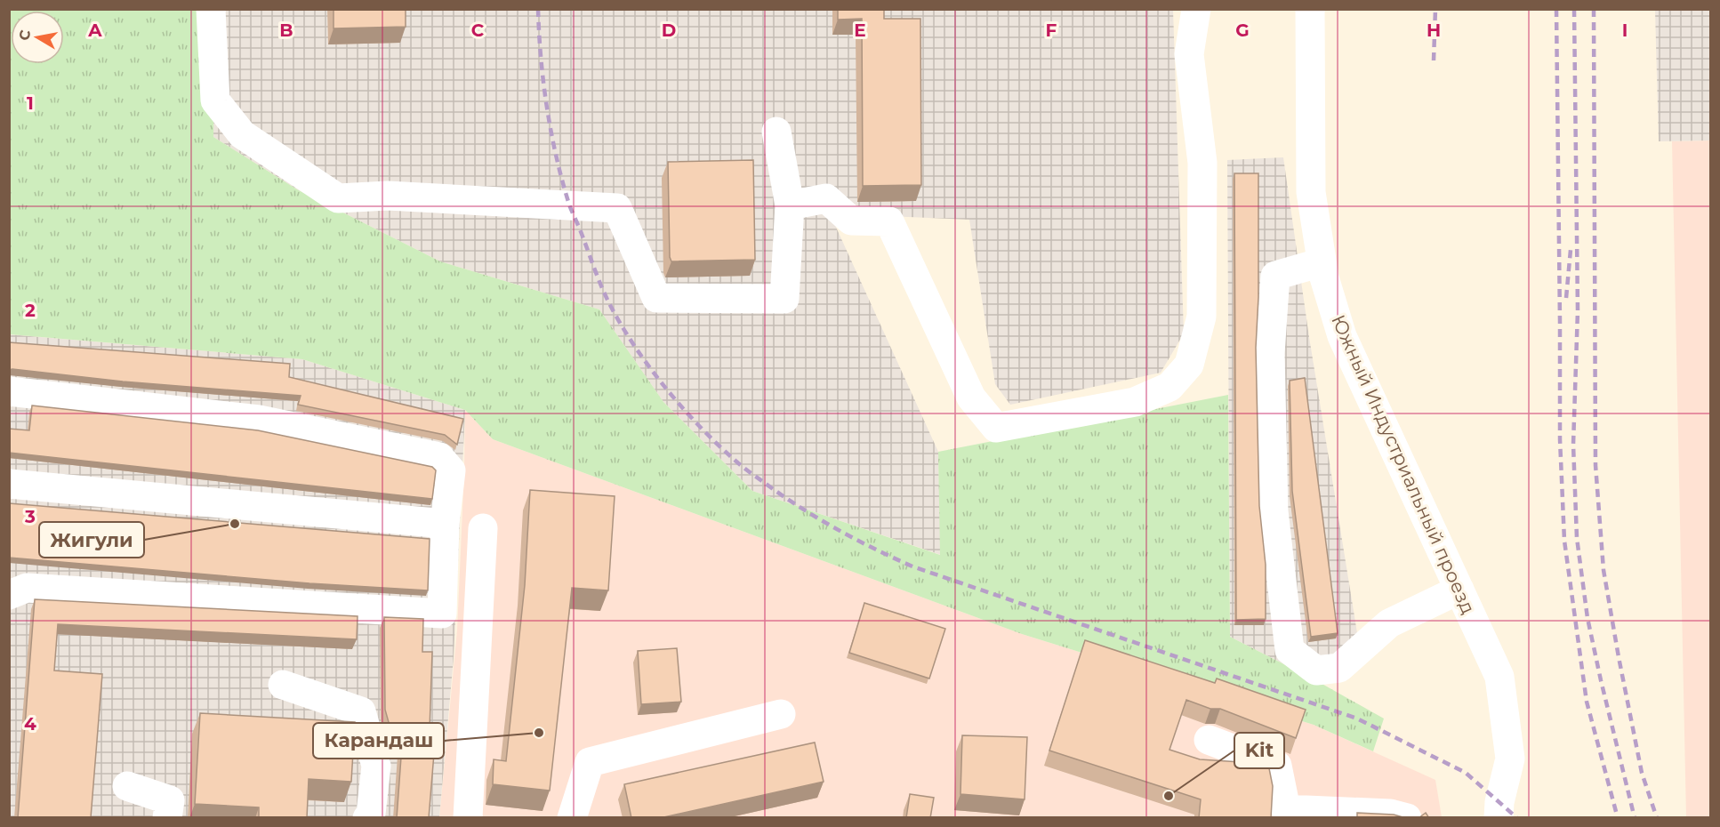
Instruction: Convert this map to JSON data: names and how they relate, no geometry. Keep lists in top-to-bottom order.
{
  "streets": {
    "lane": ["Южный Индустриальный проезд"]
  },
  "places": ["Жигули", "Карандаш", "Kit"],
  "north": "left",
  "grid": {
    "columns": [
      "A",
      "B",
      "C",
      "D",
      "E",
      "F",
      "G",
      "H",
      "I"
    ],
    "rows": [
      "1",
      "2",
      "3",
      "4"
    ]
  }
}
